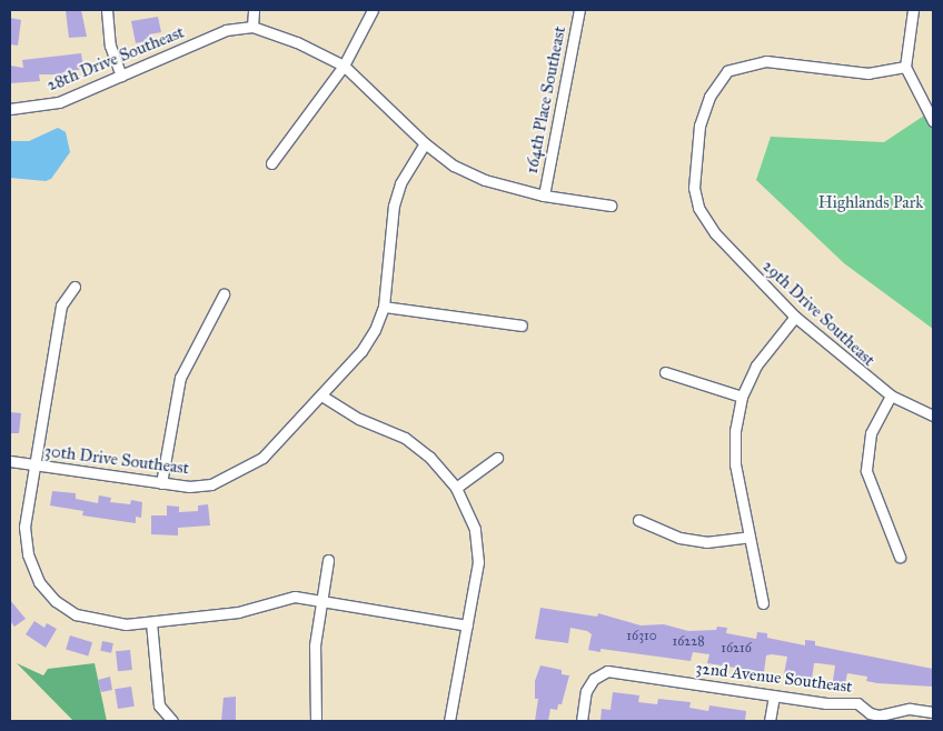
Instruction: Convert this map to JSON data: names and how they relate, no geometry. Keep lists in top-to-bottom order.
{
  "streets": {
    "street": [
      "28th Drive Southeast",
      "164th Place Southeast",
      "29th Drive Southeast",
      "30th Drive Southeast",
      "32nd Avenue Southeast"
    ]
  },
  "crossings": [
    ["28th Drive Southeast", "164th Place Southeast"],
    ["28th Drive Southeast", "30th Drive Southeast"]
  ],
  "parks": ["Highlands Park"],
  "house_numbers": ["16310", "16228", "16216"]
}
